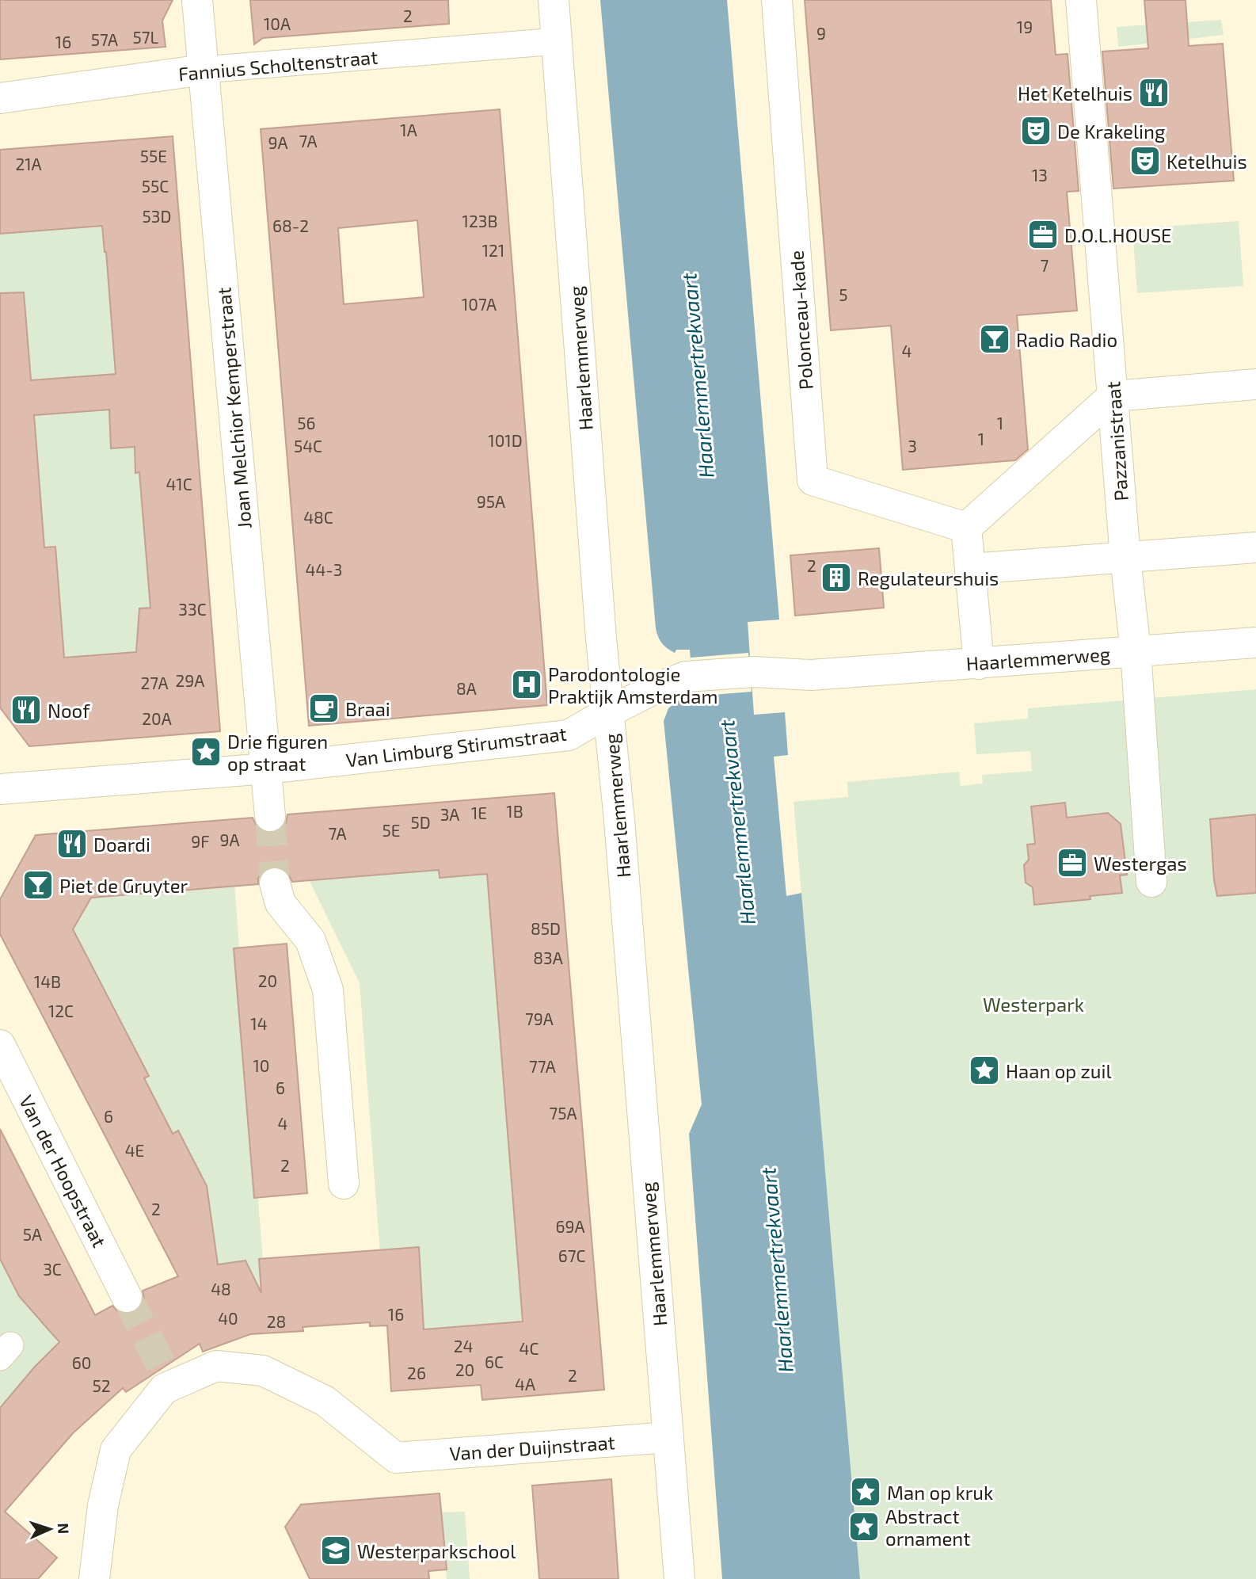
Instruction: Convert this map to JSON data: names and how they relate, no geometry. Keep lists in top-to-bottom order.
{
  "streets": {
    "street": [
      "Fannius Scholtenstraat",
      "Polonceau-kade",
      "Haarlemmerweg",
      "Joan Melchior Kemperstraat",
      "Pazzanistraat",
      "Van Limburg Stirumstraat",
      "Van der Hoopstraat",
      "Van der Duijnstraat"
    ]
  },
  "crossings": [
    ["Fannius Scholtenstraat", "Haarlemmerweg"],
    ["Fannius Scholtenstraat", "Joan Melchior Kemperstraat"],
    ["Haarlemmerweg", "Pazzanistraat"],
    ["Haarlemmerweg", "Van Limburg Stirumstraat"],
    ["Haarlemmerweg", "Van der Duijnstraat"],
    ["Joan Melchior Kemperstraat", "Van Limburg Stirumstraat"]
  ],
  "water": ["Haarlemmertrekvaart"],
  "parks": ["Westerpark"],
  "places": {
    "restaurant": ["Het Ketelhuis", "Noof", "Doardi"],
    "theatre": ["De Krakeling", "Ketelhuis"],
    "office": ["D.O.L.HOUSE", "Westergas"],
    "bar": ["Radio Radio", "Piet de Gruyter"],
    "building": ["Regulateurshuis"],
    "hospital": ["Parodontologie Praktijk Amsterdam"],
    "cafe": ["Braai"],
    "place": [
      "Drie figuren op straat",
      "Haan op zuil",
      "Man op kruk",
      "Abstract ornament"
    ],
    "school or university": ["Westerparkschool"]
  },
  "house_numbers": [
    "2",
    "10A",
    "19",
    "9",
    "57L",
    "57A",
    "16",
    "1A",
    "7A",
    "9A",
    "55E",
    "21A",
    "13",
    "55C",
    "53D",
    "123B",
    "68-2",
    "121",
    "7",
    "5",
    "107A",
    "4",
    "56",
    "1",
    "1",
    "101D",
    "54C",
    "3",
    "41C",
    "95A",
    "48C",
    "2",
    "44-3",
    "33C",
    "29A",
    "27A",
    "8A",
    "20A",
    "1B",
    "1E",
    "3A",
    "5D",
    "5E",
    "7A",
    "9A",
    "9F",
    "85D",
    "83A",
    "20",
    "14B",
    "12C",
    "79A",
    "14",
    "10",
    "77A",
    "6",
    "75A",
    "6",
    "4",
    "4E",
    "2",
    "2",
    "69A",
    "5A",
    "67C",
    "3C",
    "48",
    "16",
    "40",
    "28",
    "24",
    "4C",
    "6C",
    "60",
    "20",
    "26",
    "2",
    "4A",
    "52"
  ],
  "north": "right"
}
